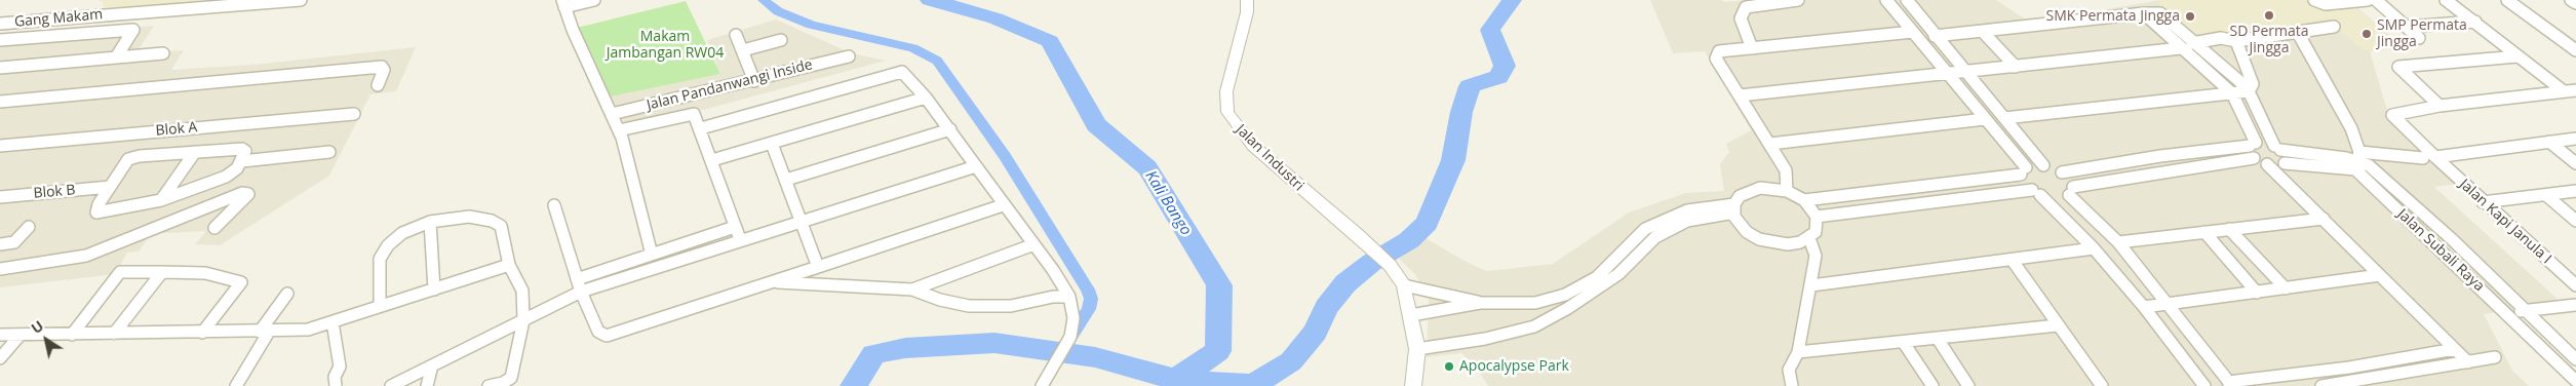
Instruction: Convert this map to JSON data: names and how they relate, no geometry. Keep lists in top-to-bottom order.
{
  "streets": {
    "street": [
      "Gang Makam",
      "Jalan Pandanwangi Inside",
      "Blok A",
      "Jalan Industri",
      "Blok B",
      "Jalan Kapi Janula I",
      "Jalan Subali Raya"
    ]
  },
  "water": ["Kali Bango"],
  "parks": ["Makam Jambangan RW04"],
  "places": [
    "SD Permata Jingga",
    "SMK Permata Jingga",
    "SMP Permata Jingga",
    "Apocalypse Park"
  ],
  "north": "top left"
}
